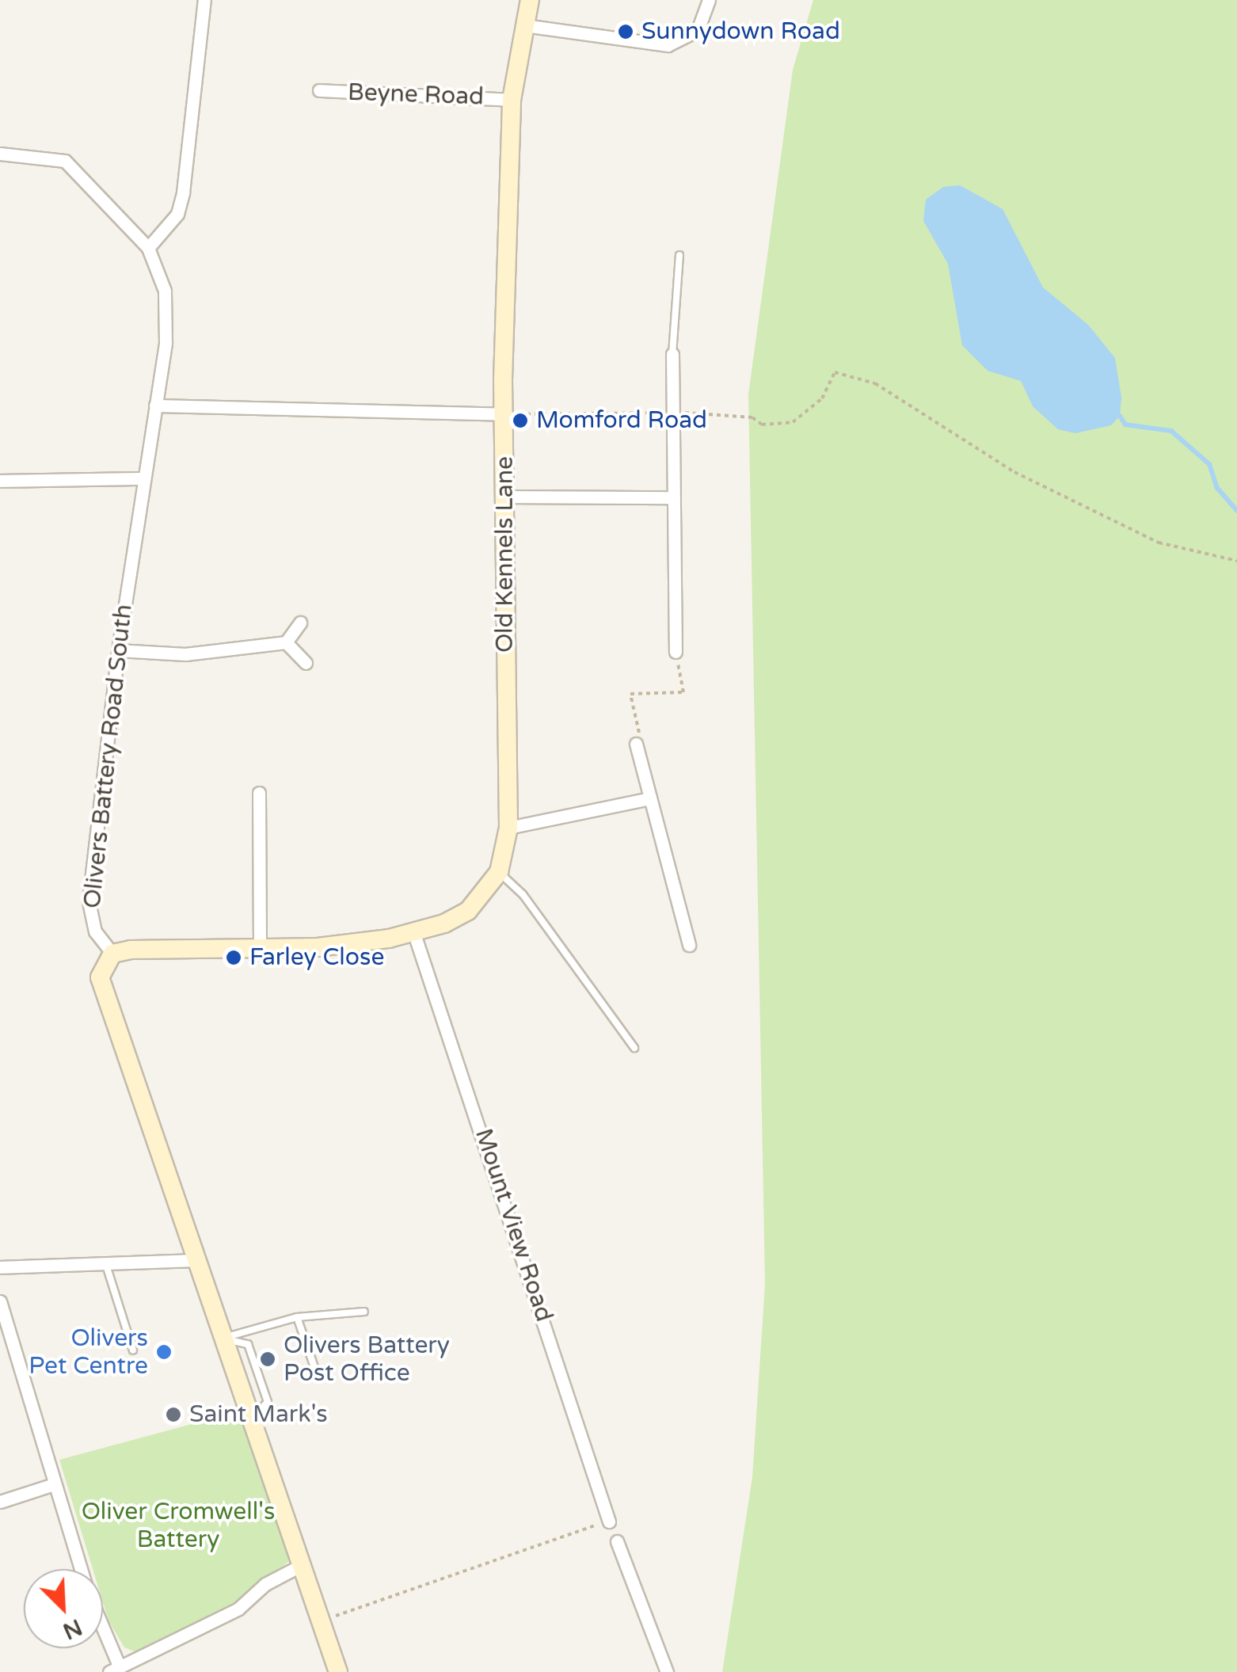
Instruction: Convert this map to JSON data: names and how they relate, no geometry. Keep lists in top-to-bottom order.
{
  "streets": {
    "street": [
      "Beyne Road",
      "Old Kennels Lane",
      "Olivers Battery Road South",
      "Mount View Road"
    ]
  },
  "crossings": [
    ["Beyne Road", "Old Kennels Lane"],
    ["Old Kennels Lane", "Olivers Battery Road South"],
    ["Old Kennels Lane", "Mount View Road"]
  ],
  "parks": ["Oliver Cromwell's Battery"],
  "places": [
    "Sunnydown Road",
    "Momford Road",
    "Farley Close",
    "Olivers Pet Centre",
    "Olivers Battery Post Office",
    "Saint Mark's"
  ],
  "north": "bottom right"
}
